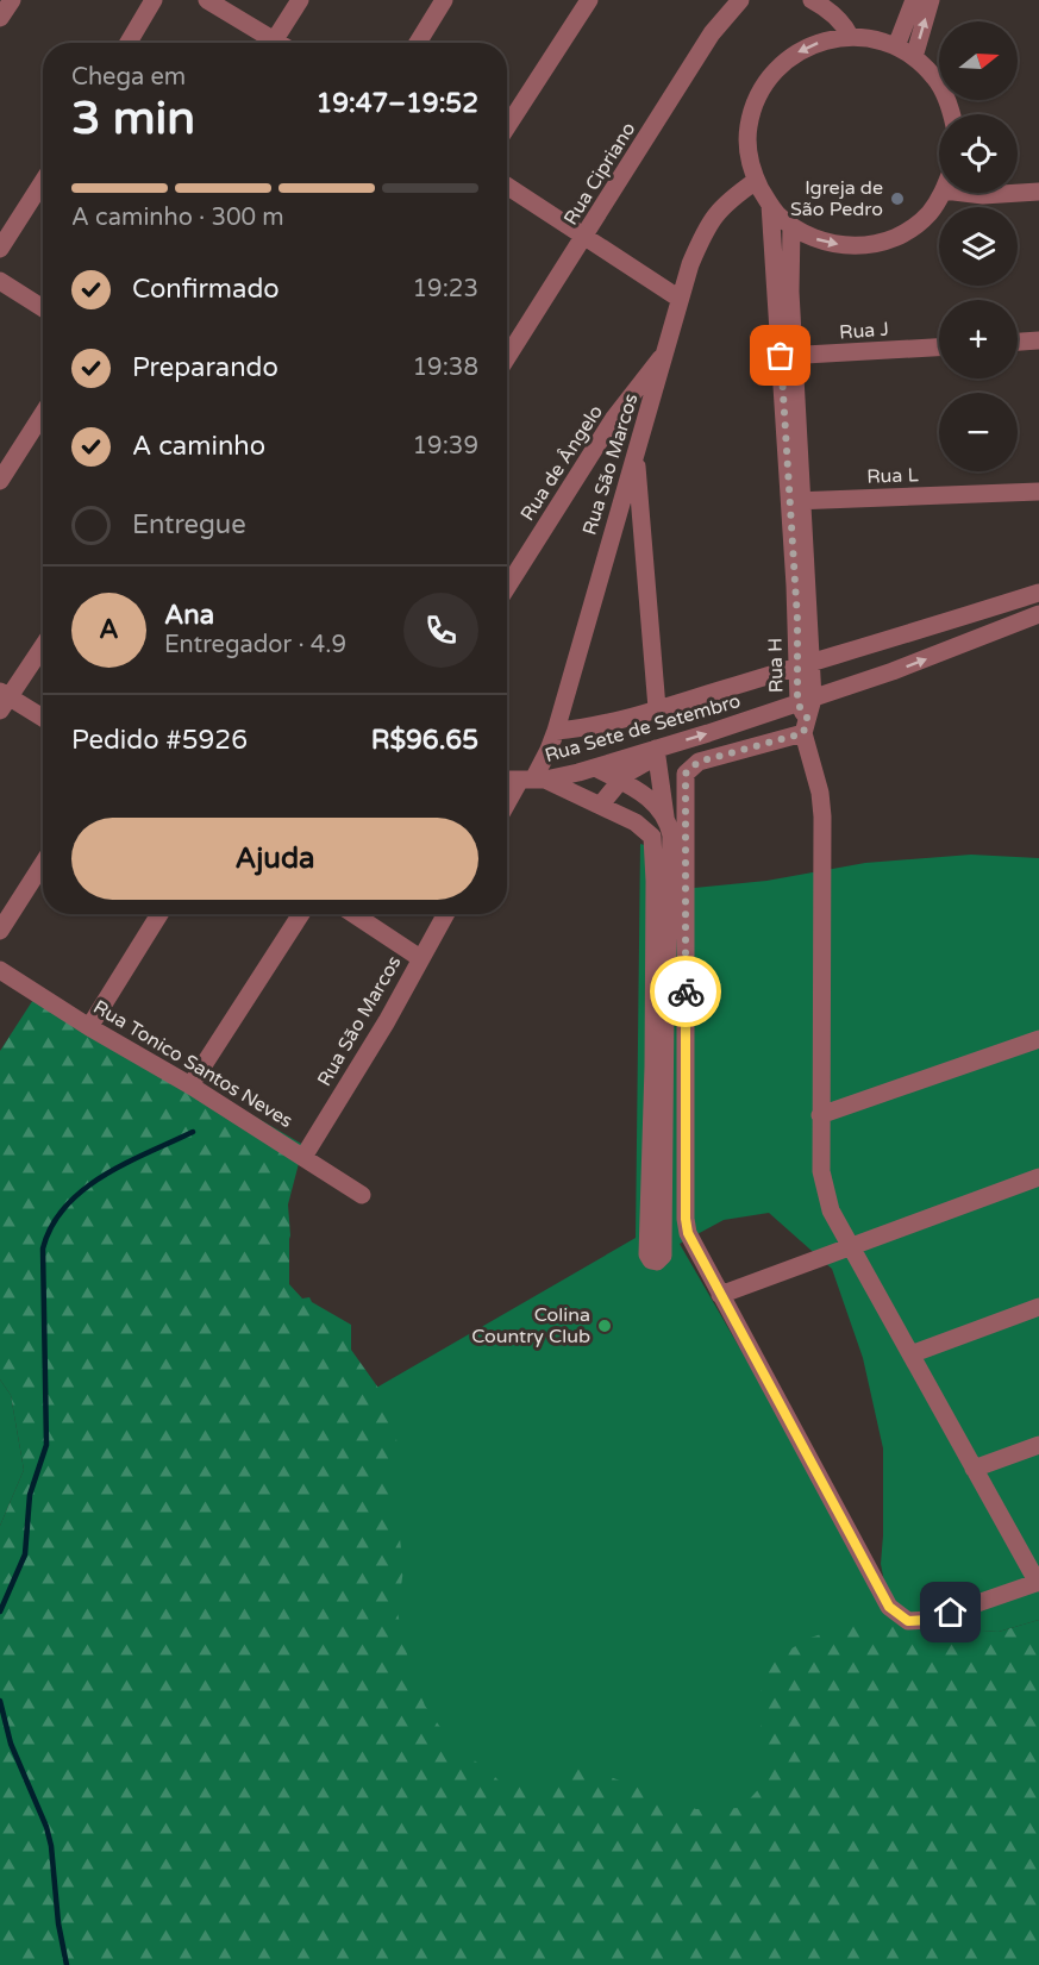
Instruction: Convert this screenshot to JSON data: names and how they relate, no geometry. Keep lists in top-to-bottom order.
{
  "streets": {
    "street": [
      "Rua Cipriano",
      "Rua J",
      "Rua de Ângelo",
      "Rua São Marcos",
      "Rua L",
      "Rua H",
      "Rua Sete de Setembro",
      "Rua Tonico Santos Neves"
    ]
  },
  "crossings": [
    ["Rua J", "Rua H"],
    ["Rua de Ângelo", "Rua São Marcos"],
    ["Rua São Marcos", "Rua Sete de Setembro"],
    ["Rua São Marcos", "Rua Tonico Santos Neves"],
    ["Rua L", "Rua H"],
    ["Rua H", "Rua Sete de Setembro"]
  ],
  "places": ["Igreja de São Pedro", "Colina Country Club"],
  "north": "right",
  "page": {
    "map_buttons": ["+", "−"],
    "heading": ["3 min", "Chega em", "19:47–19:52"],
    "panel": [
      "Ana",
      "Entregador · 4.9",
      "Pedido #5926",
      "R$96.65"
    ],
    "bar": "A caminho · 300 m",
    "list": [
      ["Confirmado", "19:23"],
      ["Preparando", "19:38"],
      ["A caminho", "19:39"],
      "Entregue"
    ],
    "round": "A",
    "buttons": "Ajuda"
  }
}
